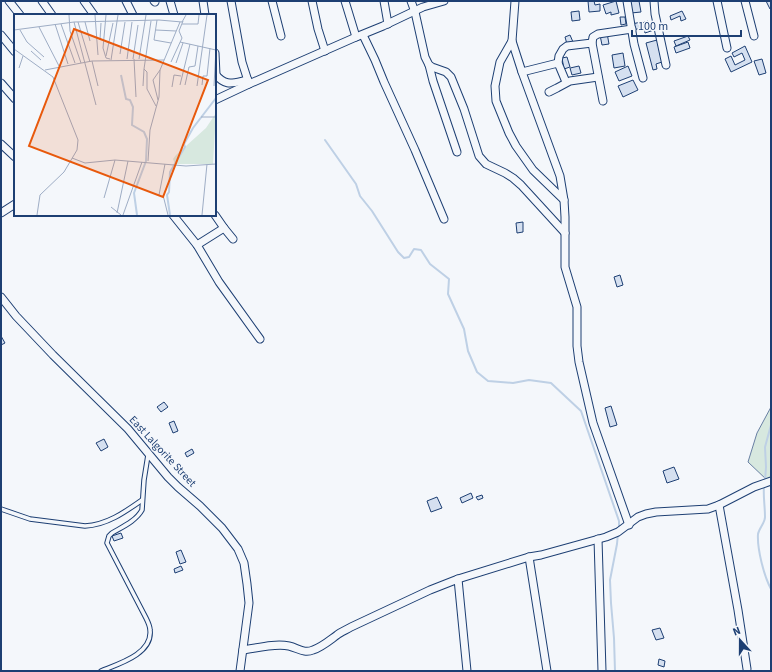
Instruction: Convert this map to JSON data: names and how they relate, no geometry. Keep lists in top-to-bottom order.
{
  "streets": {
    "street": ["East Lalgorite Street"]
  },
  "scale_bar": "100 m",
  "north": "top"
}
